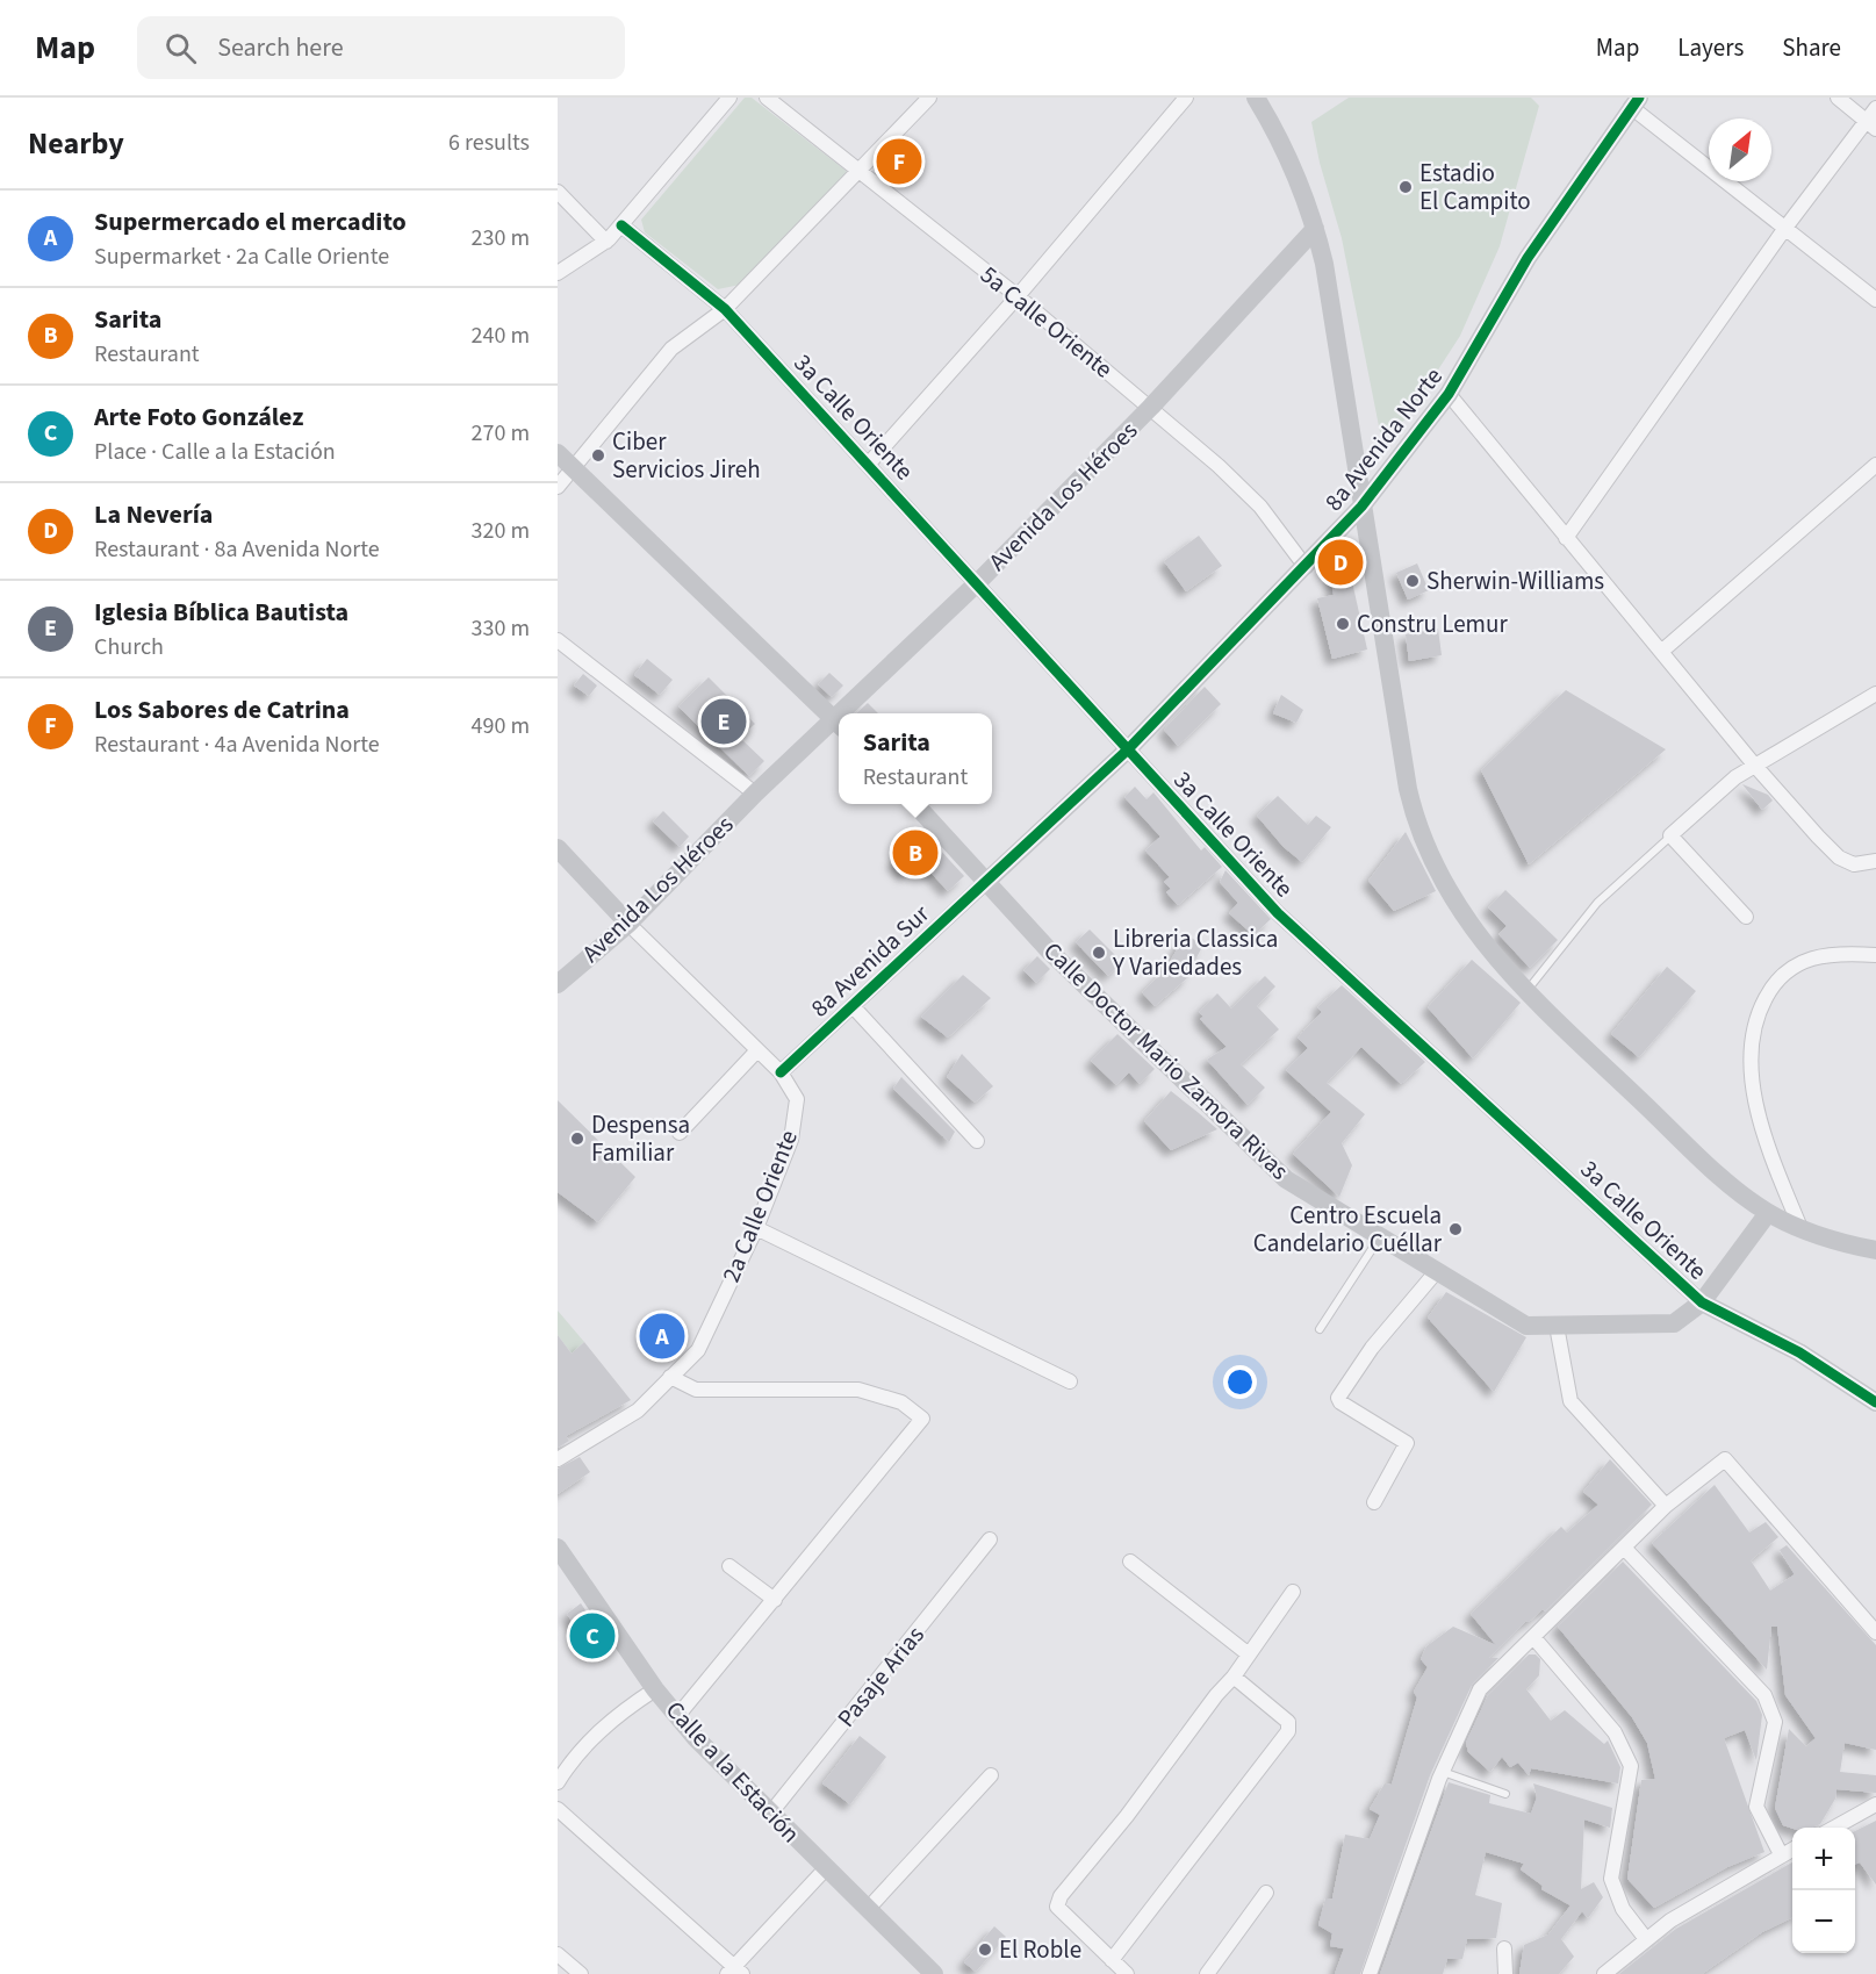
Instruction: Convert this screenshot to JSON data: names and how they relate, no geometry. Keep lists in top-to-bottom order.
{
  "streets": {
    "street": [
      "5a Calle Oriente",
      "3a Calle Oriente",
      "8a Avenida Norte",
      "Avenida Los Héroes",
      "8a Avenida Sur",
      "Calle Doctor Mario Zamora Rivas",
      "2a Calle Oriente",
      "Pasaje Arias",
      "Calle a la Estación"
    ]
  },
  "crossings": [
    ["5a Calle Oriente", "8a Avenida Norte"],
    ["5a Calle Oriente", "Avenida Los Héroes"],
    ["3a Calle Oriente", "8a Avenida Norte"],
    ["3a Calle Oriente", "Avenida Los Héroes"],
    ["3a Calle Oriente", "Calle Doctor Mario Zamora Rivas"],
    ["8a Avenida Norte", "8a Avenida Sur"],
    ["8a Avenida Norte", "Calle Doctor Mario Zamora Rivas"],
    ["Avenida Los Héroes", "2a Calle Oriente"],
    ["8a Avenida Sur", "Calle Doctor Mario Zamora Rivas"],
    ["8a Avenida Sur", "2a Calle Oriente"],
    ["Pasaje Arias", "Calle a la Estación"]
  ],
  "places": [
    "Estadio El Campito",
    "Ciber Servicios Jireh",
    "Sherwin-Williams",
    "Constru Lemur",
    "Libreria Classica Y Variedades",
    "Despensa Familiar",
    "Centro Escuela Candelario Cuéllar",
    "El Roble"
  ],
  "north": "top right",
  "page": {
    "header": "Map",
    "search": "Search here",
    "nav": ["Map", "Layers", "Share"],
    "heading": ["Nearby", "6 results"],
    "pins": [
      "F",
      "D",
      "E",
      "B",
      "A",
      "C"
    ],
    "list": [
      {
        "mark": "A",
        "name": "Supermercado el mercadito",
        "note": "Supermarket · 2a Calle Oriente",
        "value": "230 m"
      },
      {
        "mark": "B",
        "name": "Sarita",
        "note": "Restaurant",
        "value": "240 m"
      },
      {
        "mark": "C",
        "name": "Arte Foto González",
        "note": "Place · Calle a la Estación",
        "value": "270 m"
      },
      {
        "mark": "D",
        "name": "La Nevería",
        "note": "Restaurant · 8a Avenida Norte",
        "value": "320 m"
      },
      {
        "mark": "E",
        "name": "Iglesia Bíblica Bautista",
        "note": "Church",
        "value": "330 m"
      },
      {
        "mark": "F",
        "name": "Los Sabores de Catrina",
        "note": "Restaurant · 4a Avenida Norte",
        "value": "490 m"
      }
    ],
    "popup": ["Sarita", "Restaurant"],
    "map_buttons": ["+", "−"]
  }
}
